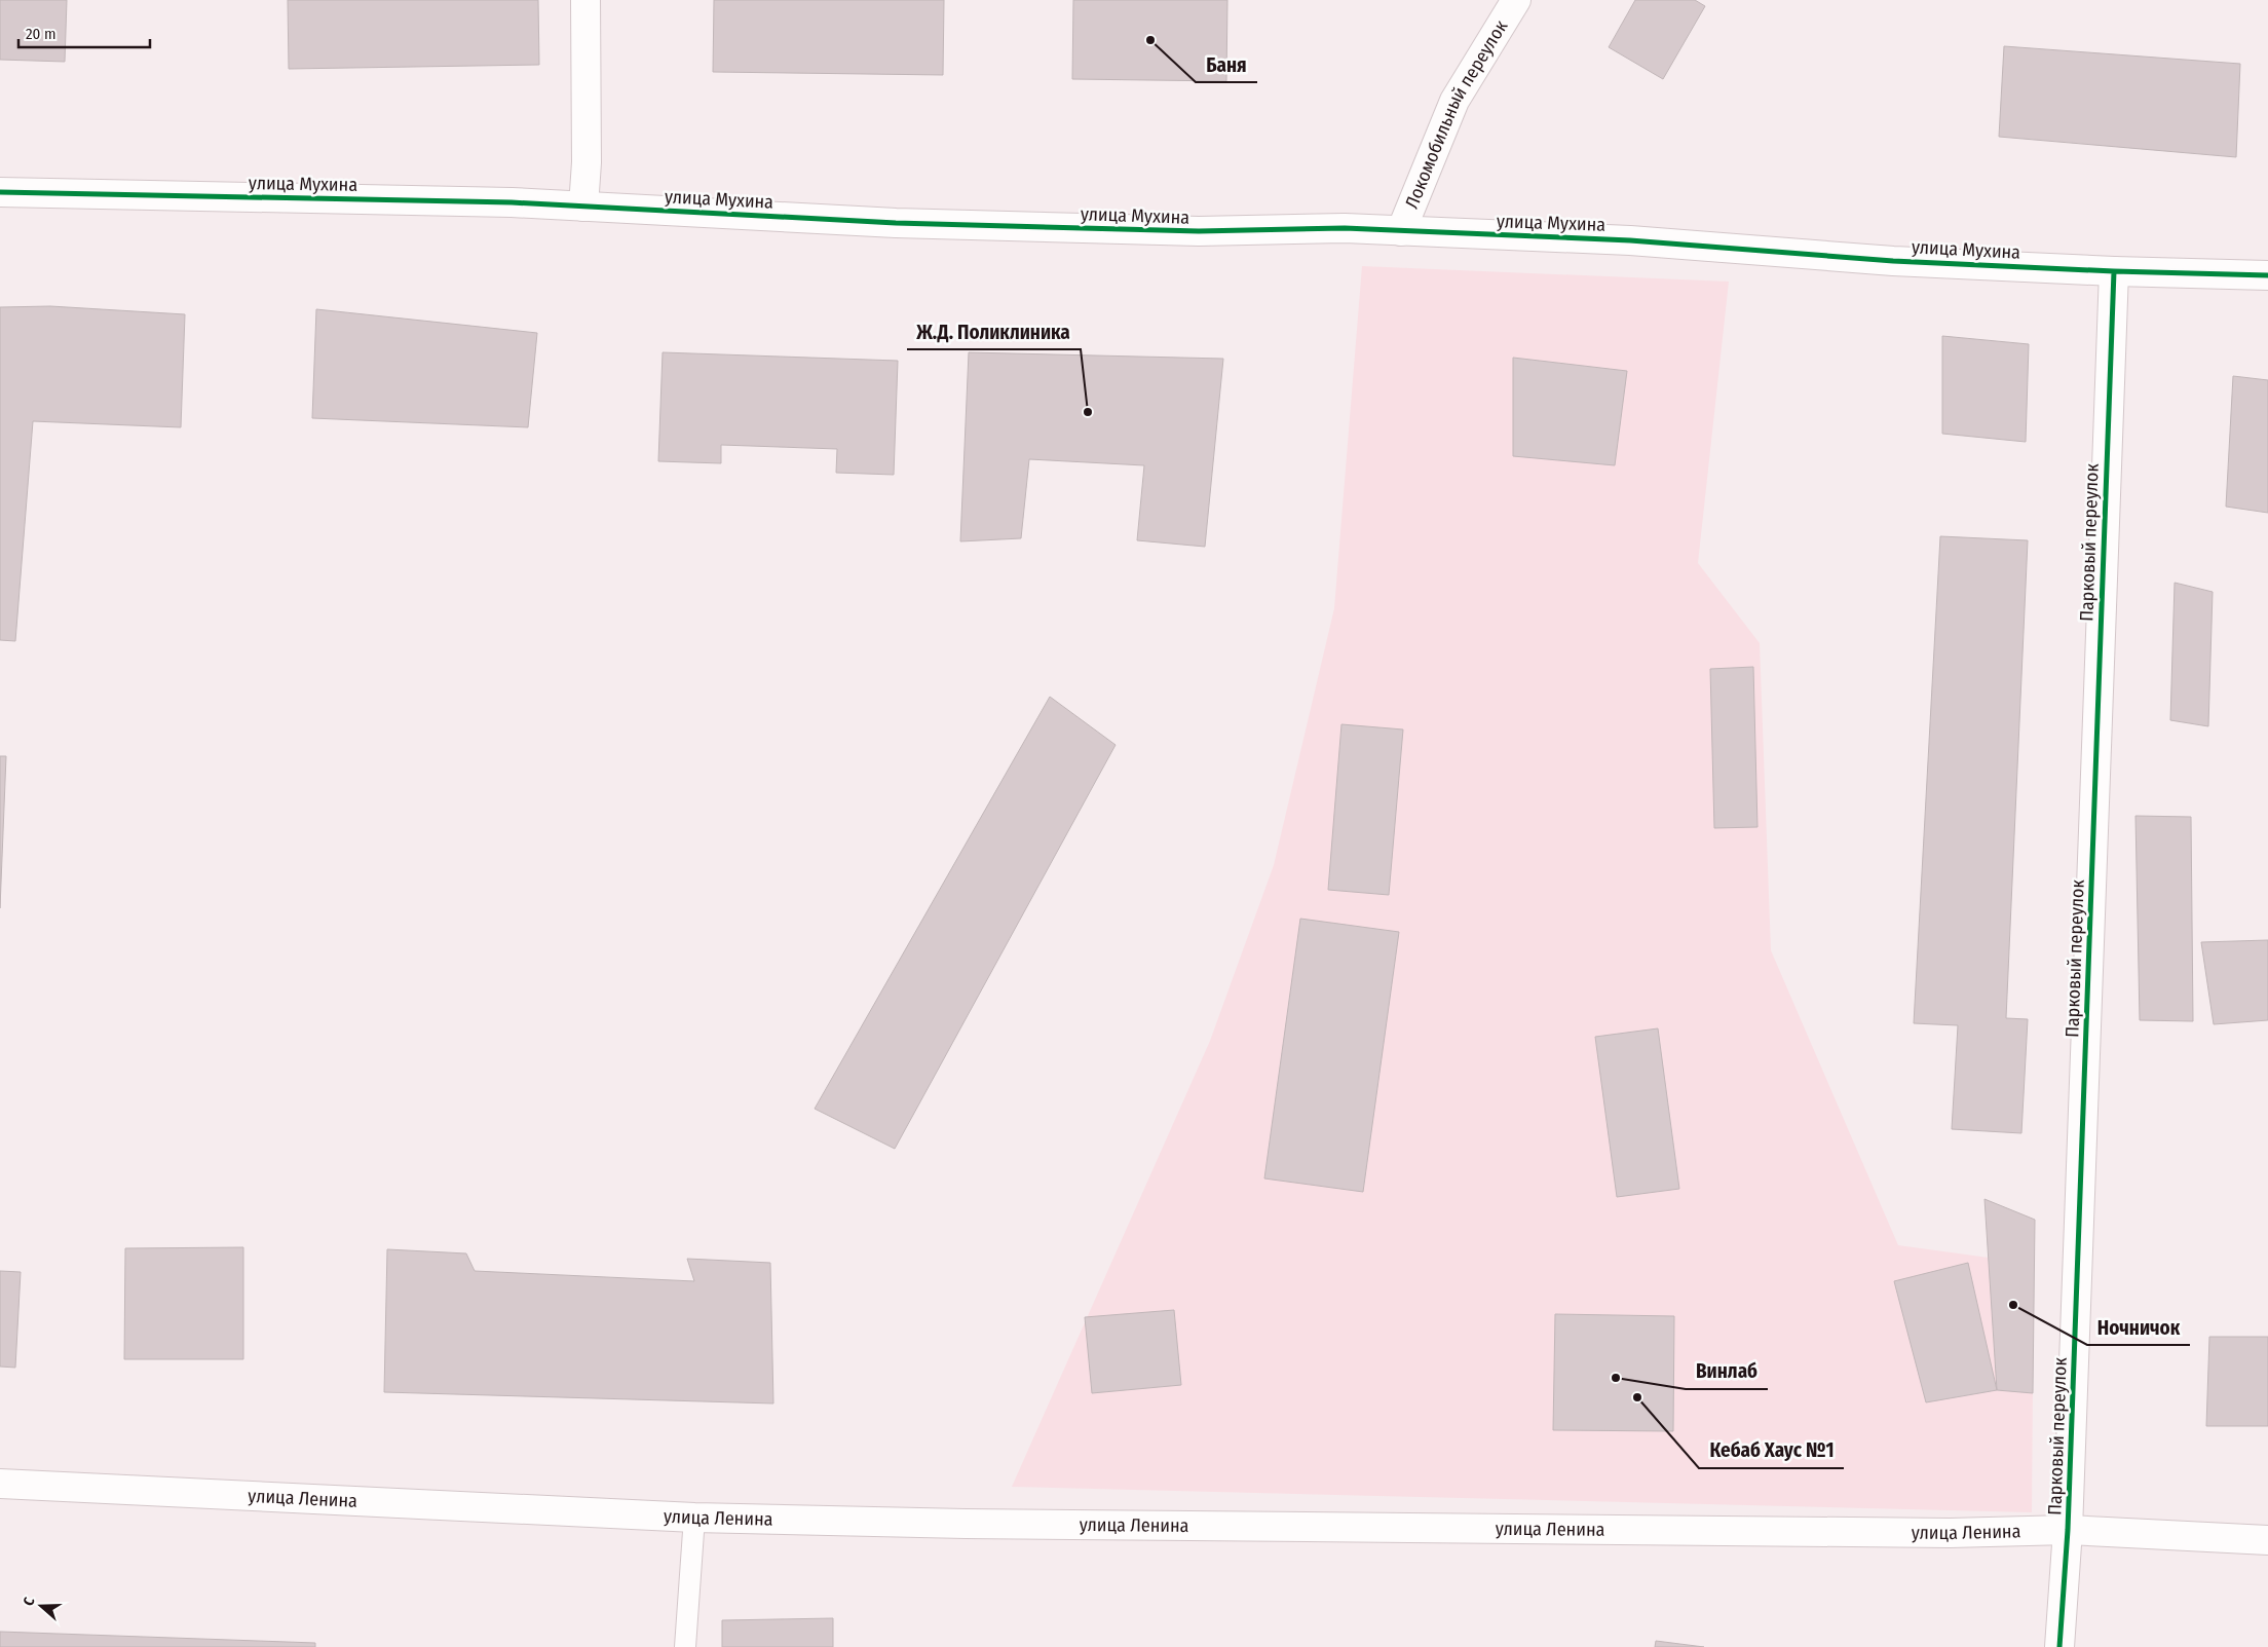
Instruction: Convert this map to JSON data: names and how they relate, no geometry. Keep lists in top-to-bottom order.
{
  "streets": {
    "street": [
      "Локомобильный переулок",
      "улица Мухина",
      "Парковый переулок",
      "улица Ленина"
    ]
  },
  "crossings": [
    ["Локомобильный переулок", "улица Мухина"],
    ["улица Мухина", "Парковый переулок"],
    ["Парковый переулок", "улица Ленина"]
  ],
  "places": [
    "Баня",
    "Ж.Д. Поликлиника",
    "Ночничок",
    "Винлаб",
    "Кебаб Хаус №1"
  ],
  "scale_bar": "20 m",
  "north": "left"
}
